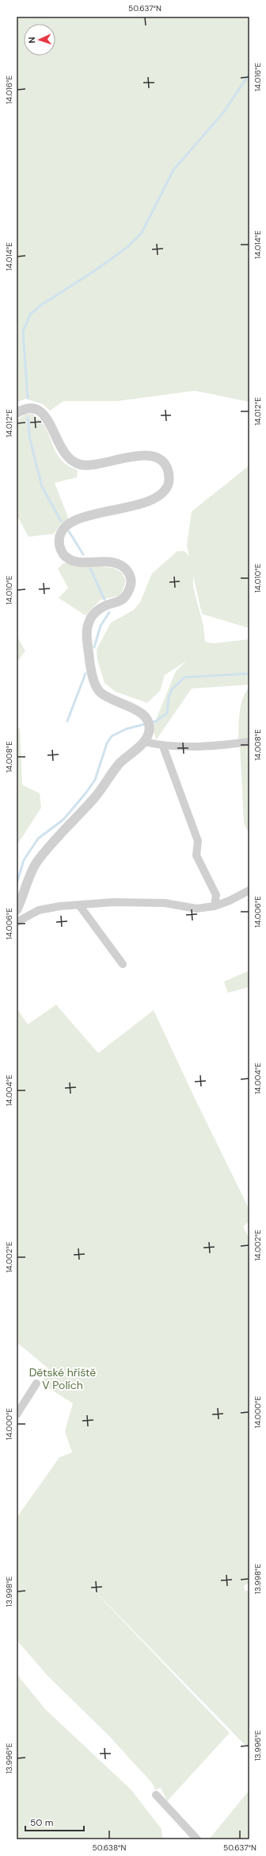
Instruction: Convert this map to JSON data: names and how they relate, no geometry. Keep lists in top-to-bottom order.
{
  "parks": ["Dětské hřiště V Polích"],
  "scale_bar": "50 m",
  "north": "left",
  "coordinates": [
    "50.637°N",
    "14.016°E",
    "14.014°E",
    "14.012°E",
    "14.010°E",
    "14.008°E",
    "14.006°E",
    "14.004°E",
    "14.002°E",
    "14.000°E",
    "13.998°E",
    "13.996°E",
    "50.638°N"
  ]
}
